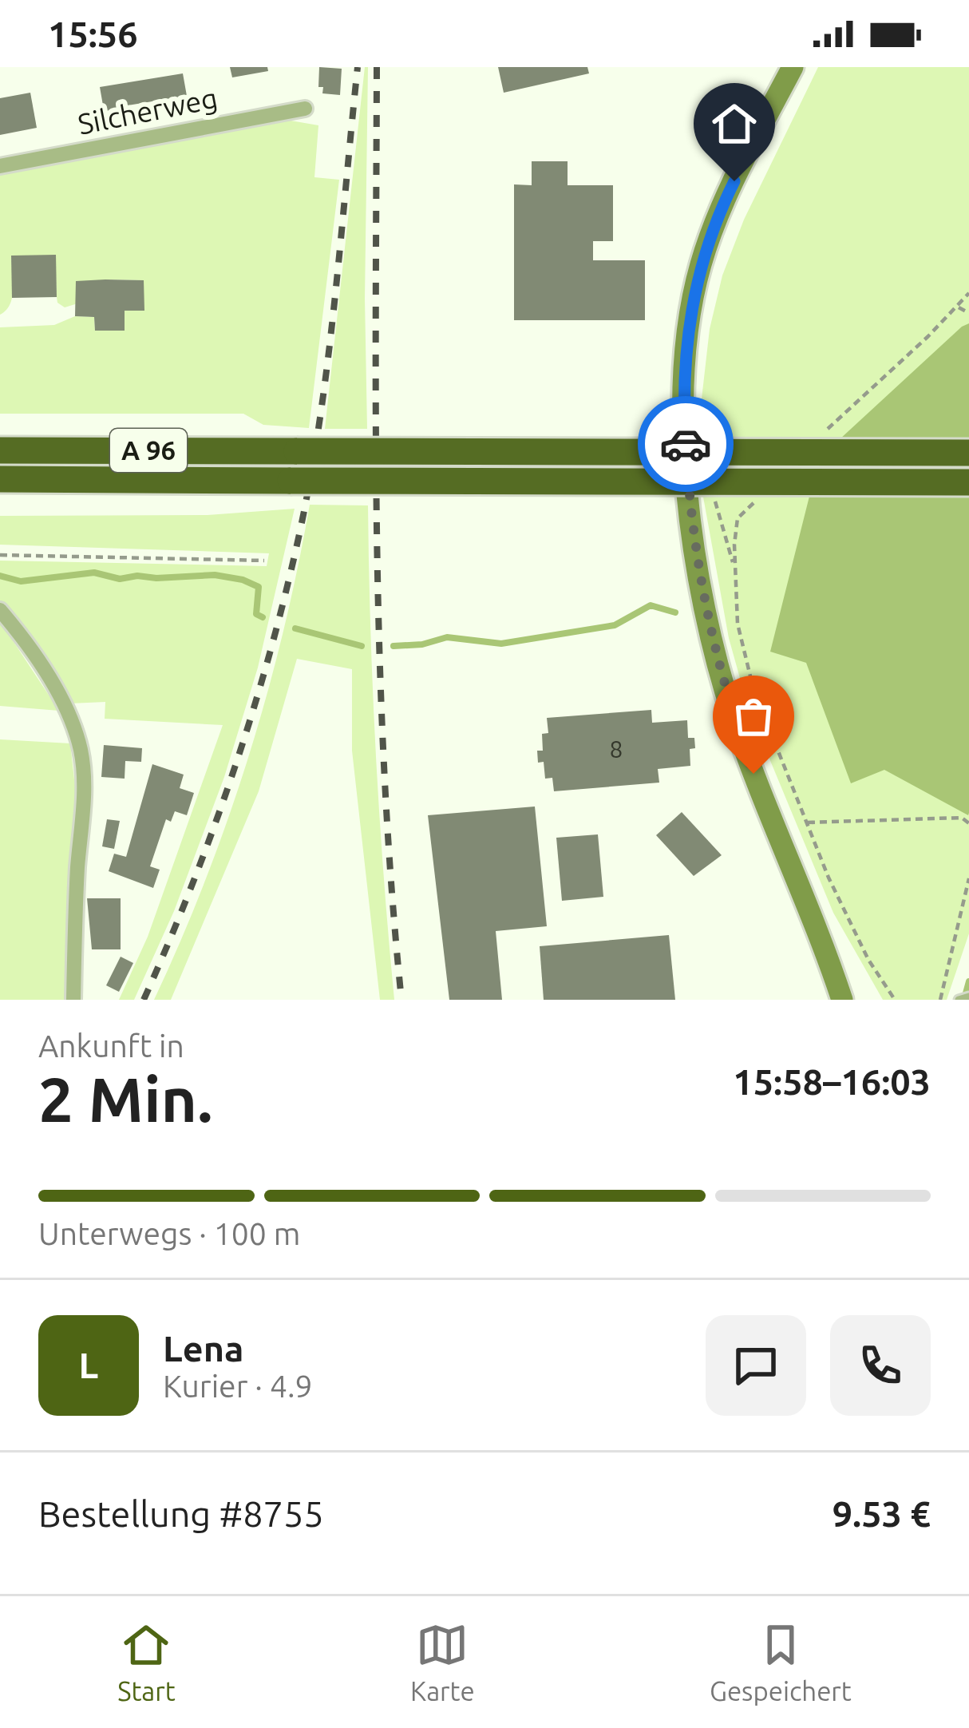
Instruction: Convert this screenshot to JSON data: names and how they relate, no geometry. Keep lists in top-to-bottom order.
{
  "streets": {
    "highway": ["A 96"],
    "street": ["Silcherweg"]
  },
  "house_numbers": ["8"],
  "page": {
    "status": "15:56",
    "heading": ["2 Min.", "Ankunft in", "15:58–16:03"],
    "panel": [
      "Lena",
      "Kurier · 4.9",
      "Bestellung #8755",
      "9.53 €"
    ],
    "bar": "Unterwegs · 100 m",
    "round": "L",
    "tabs": ["Start", "Karte", "Gespeichert"]
  }
}
